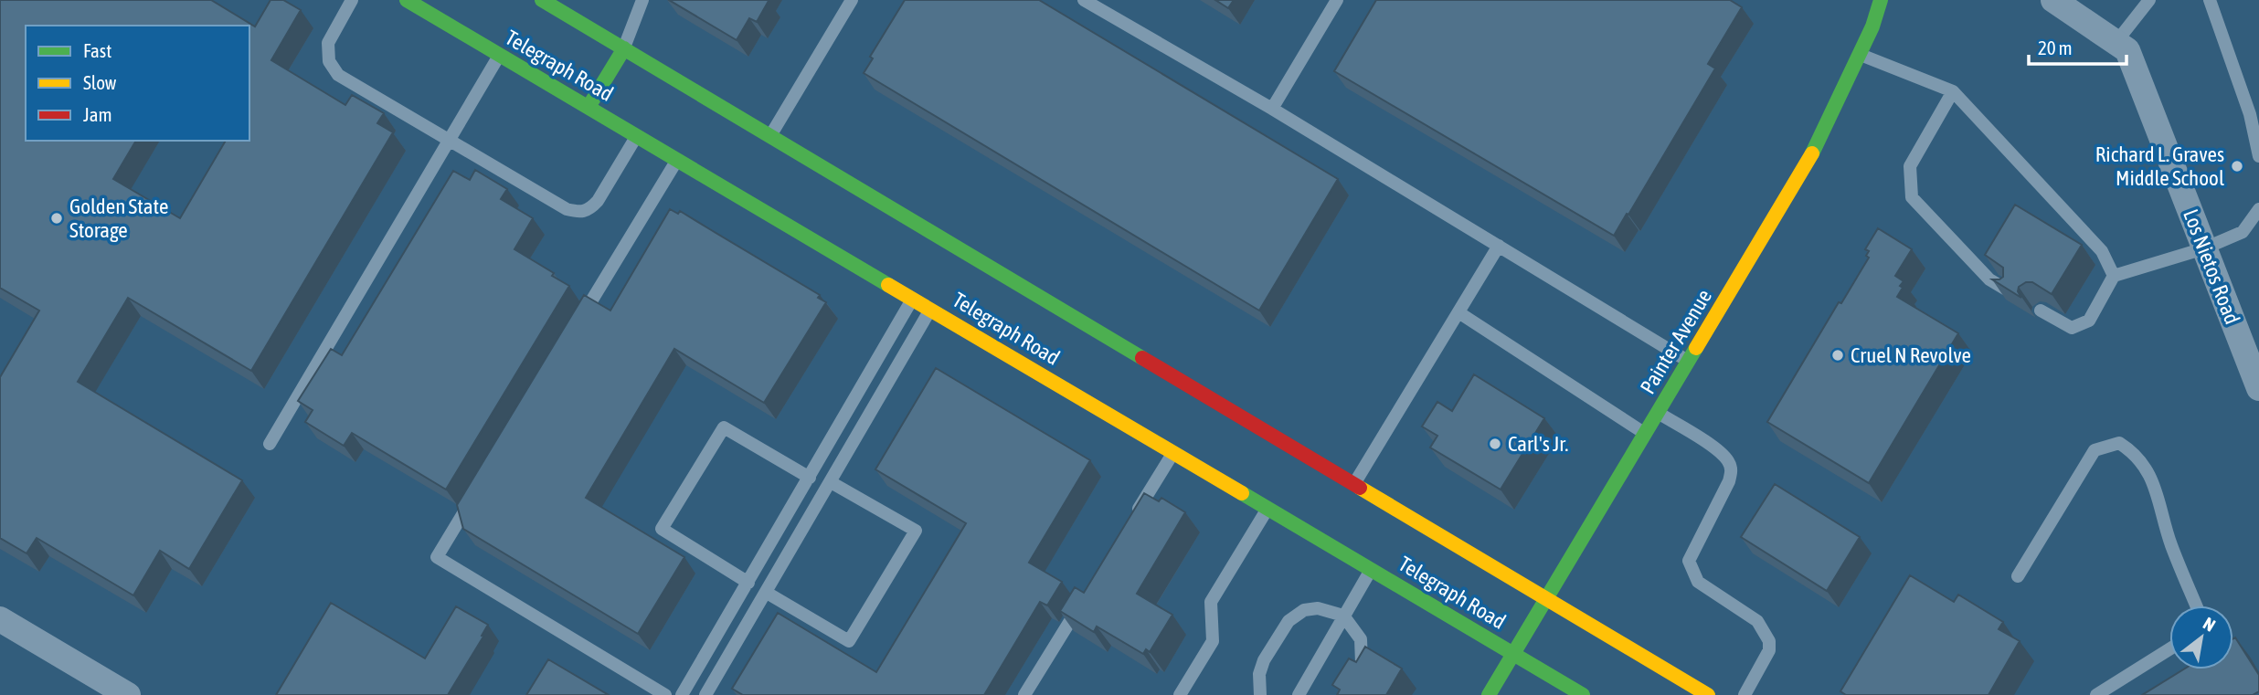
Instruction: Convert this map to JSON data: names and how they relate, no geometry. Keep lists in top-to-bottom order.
{
  "streets": {
    "main road": ["Telegraph Road", "Painter Avenue"],
    "street": ["Los Nietos Road"]
  },
  "crossings": [
    ["Telegraph Road", "Painter Avenue"]
  ],
  "places": [
    "Richard L. Graves Middle School",
    "Golden State Storage",
    "Cruel N Revolve",
    "Carl's Jr."
  ],
  "legend": ["Fast", "Slow", "Jam"],
  "scale_bar": "20 m",
  "north": "top right"
}
